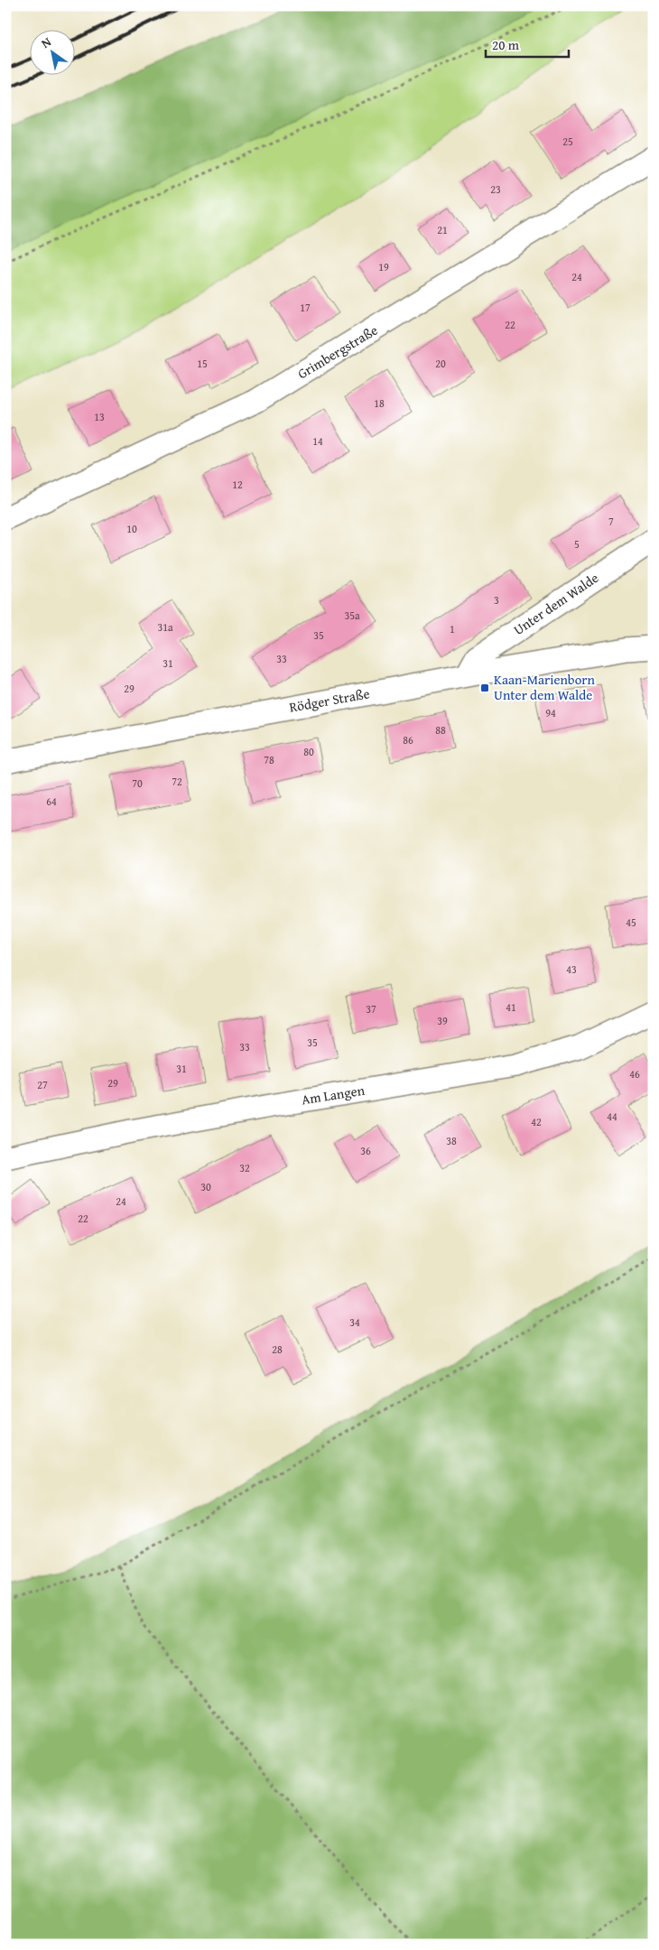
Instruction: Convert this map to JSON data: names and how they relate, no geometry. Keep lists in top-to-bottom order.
{
  "streets": {
    "street": [
      "Grimbergstraße",
      "Unter dem Walde",
      "Rödger Straße",
      "Am Langen"
    ]
  },
  "crossings": [
    ["Unter dem Walde", "Rödger Straße"]
  ],
  "places": {
    "transit": ["Kaan-Marienborn Unter dem Walde"]
  },
  "house_numbers": [
    "25",
    "23",
    "21",
    "19",
    "24",
    "17",
    "22",
    "15",
    "20",
    "18",
    "13",
    "14",
    "12",
    "7",
    "10",
    "5",
    "3",
    "35a",
    "31a",
    "1",
    "35",
    "33",
    "31",
    "29",
    "94",
    "88",
    "86",
    "80",
    "78",
    "72",
    "70",
    "64",
    "45",
    "43",
    "41",
    "37",
    "39",
    "35",
    "33",
    "31",
    "46",
    "29",
    "27",
    "44",
    "42",
    "38",
    "36",
    "32",
    "30",
    "24",
    "22",
    "34",
    "28"
  ],
  "scale_bar": "20 m",
  "north": "top left"
}
